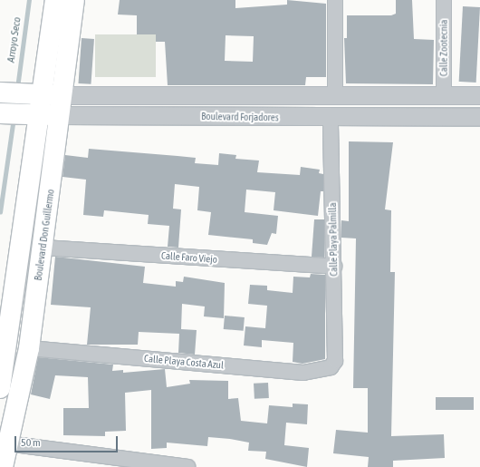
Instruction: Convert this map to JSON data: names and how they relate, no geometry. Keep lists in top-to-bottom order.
{
  "streets": {
    "main road": ["Boulevard Forjadores", "Boulevard Don Guillermo"],
    "street": [
      "Calle Zootecnia",
      "Calle Playa Palmilla",
      "Calle Faro Viejo",
      "Calle Playa Costa Azul"
    ]
  },
  "crossings": [
    ["Boulevard Forjadores", "Boulevard Don Guillermo"],
    ["Boulevard Forjadores", "Calle Playa Palmilla"],
    ["Boulevard Don Guillermo", "Calle Faro Viejo"],
    ["Boulevard Don Guillermo", "Calle Playa Costa Azul"],
    ["Calle Playa Palmilla", "Calle Faro Viejo"],
    ["Calle Playa Palmilla", "Calle Playa Costa Azul"]
  ],
  "water": ["Arroyo Seco"],
  "scale_bar": "50 m"
}
